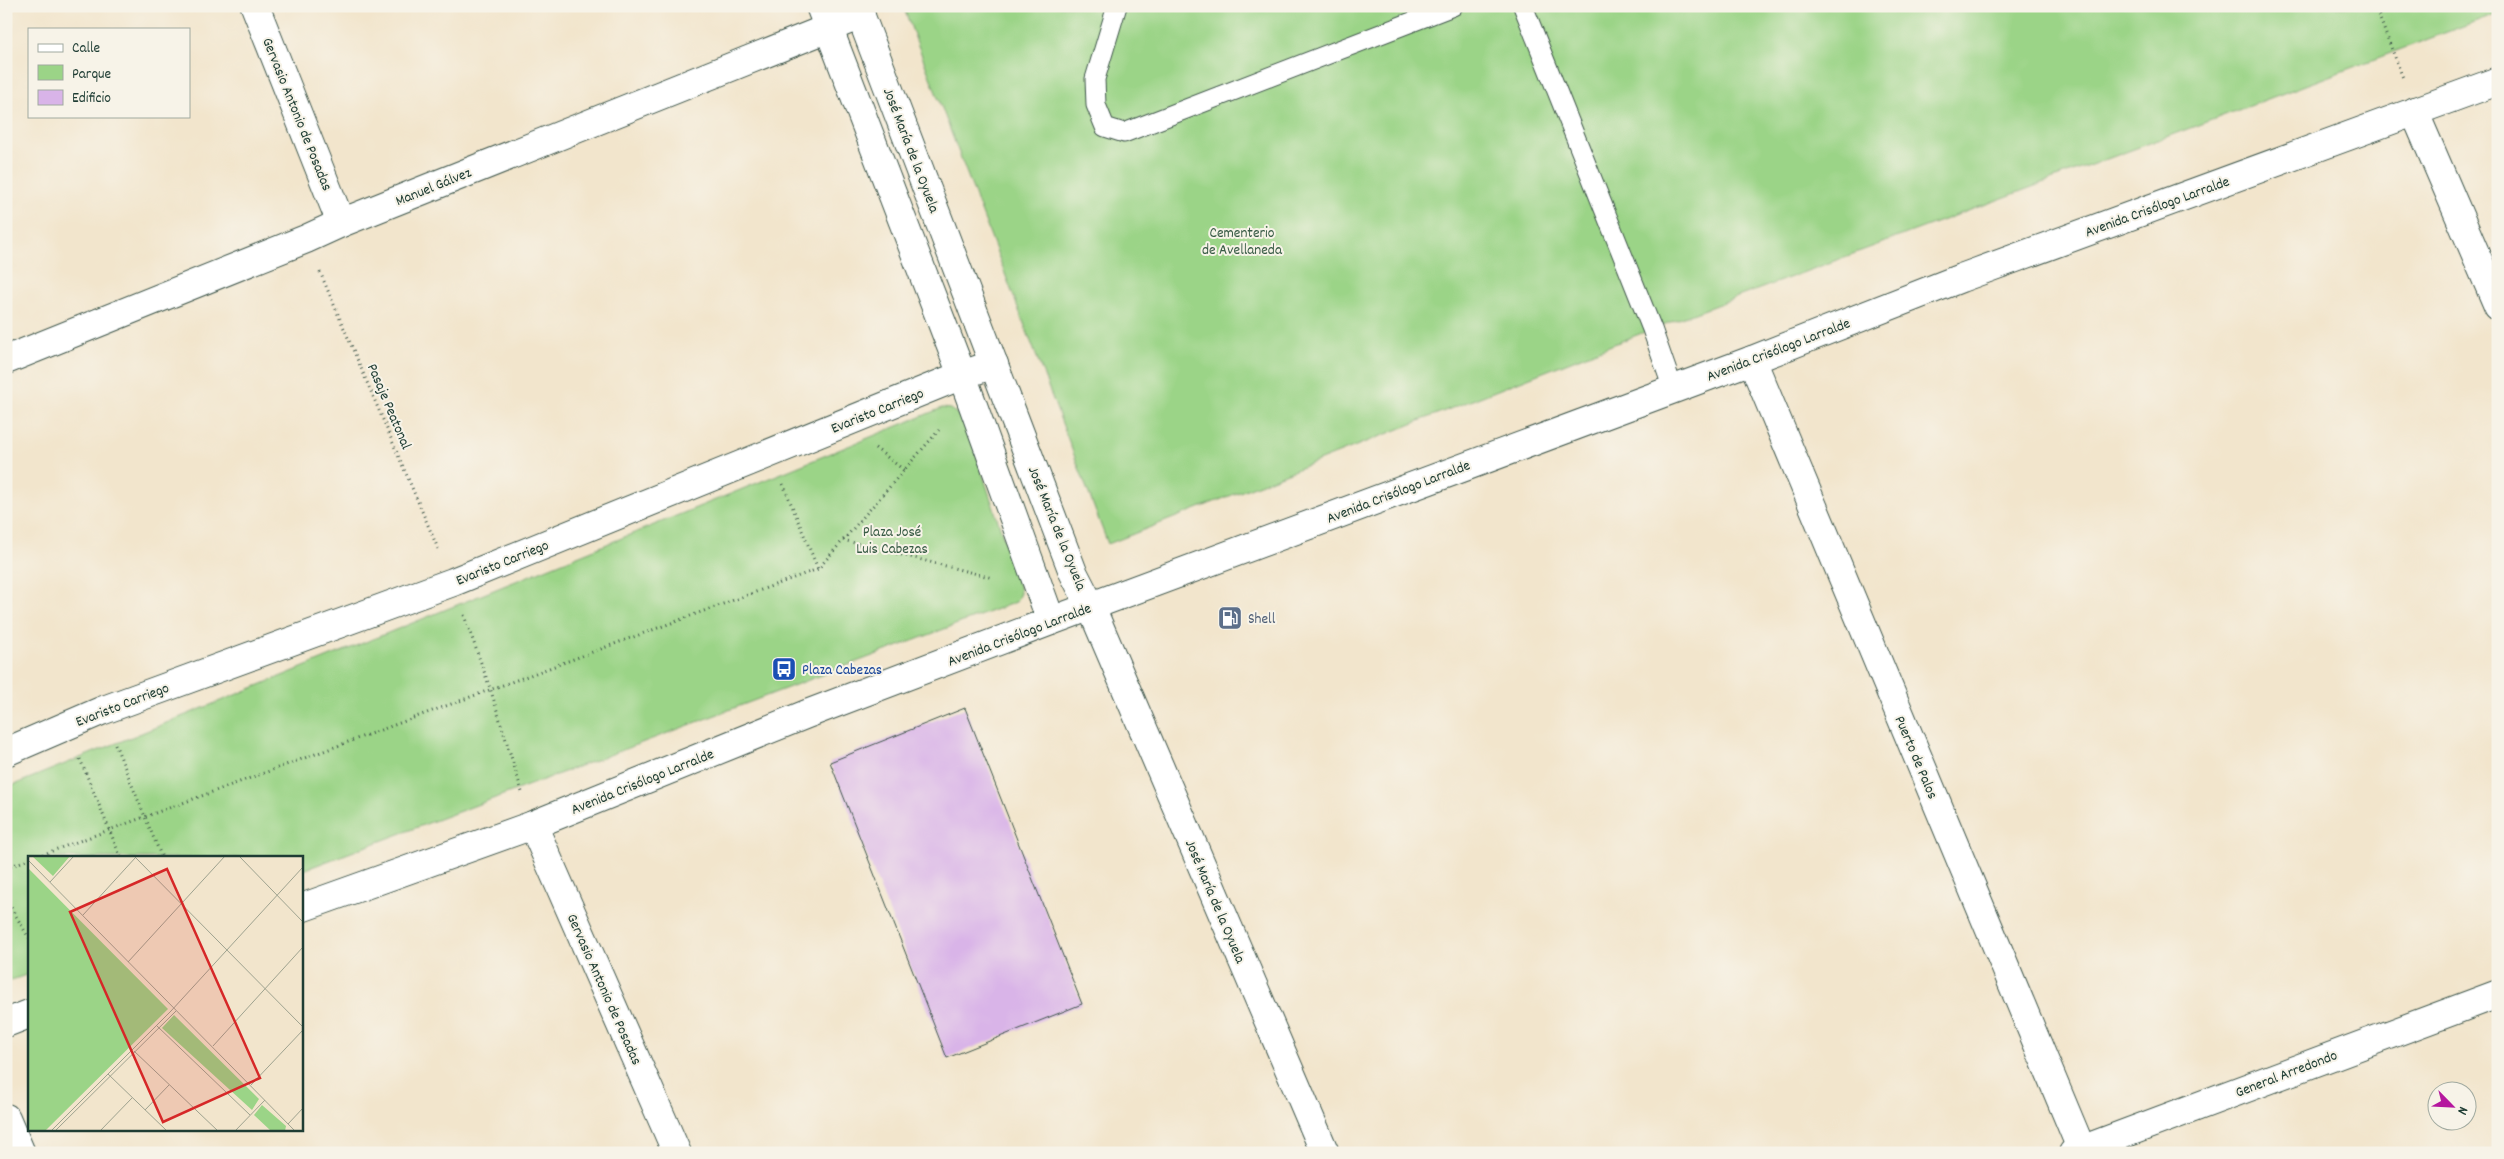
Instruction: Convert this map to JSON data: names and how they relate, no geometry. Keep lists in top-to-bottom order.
{
  "streets": {
    "street": [
      "Gervasio Antonio de Posadas",
      "José María de la Oyuela",
      "Manuel Gálvez",
      "Avenida Crisólogo Larralde",
      "Evaristo Carriego",
      "Puerto de Palos",
      "General Arredondo"
    ],
    "path": ["Pasaje Peatonal"]
  },
  "crossings": [
    ["Gervasio Antonio de Posadas", "Manuel Gálvez"],
    ["Gervasio Antonio de Posadas", "Avenida Crisólogo Larralde"],
    ["Gervasio Antonio de Posadas", "Pasaje Peatonal"],
    ["José María de la Oyuela", "Manuel Gálvez"],
    ["José María de la Oyuela", "Avenida Crisólogo Larralde"],
    ["José María de la Oyuela", "Evaristo Carriego"],
    ["Manuel Gálvez", "Pasaje Peatonal"],
    ["Avenida Crisólogo Larralde", "Pasaje Peatonal"],
    ["Avenida Crisólogo Larralde", "Puerto de Palos"],
    ["Pasaje Peatonal", "Evaristo Carriego"],
    ["Puerto de Palos", "General Arredondo"]
  ],
  "parks": ["Cementerio de Avellaneda", "Plaza José Luis Cabezas"],
  "places": {
    "fuel station": ["Shell"],
    "bus stop": ["Plaza Cabezas"]
  },
  "legend": ["Calle", "Parque", "Edificio"],
  "north": "bottom right"
}
